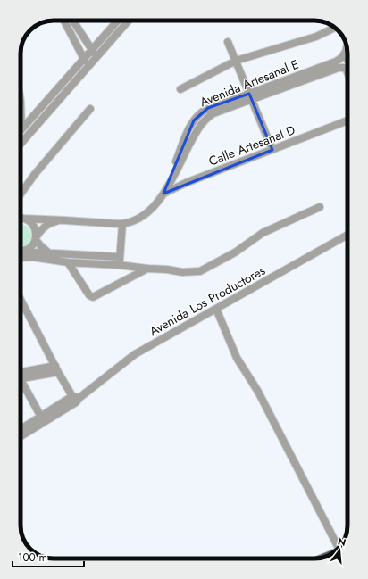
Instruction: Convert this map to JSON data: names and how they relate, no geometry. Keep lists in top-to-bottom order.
{
  "streets": {
    "street": ["Avenida Artesanal E", "Calle Artesanal D", "Avenida Los Productores"]
  },
  "crossings": [
    ["Avenida Artesanal E", "Calle Artesanal D"]
  ],
  "scale_bar": "100 m",
  "north": "top"
}
